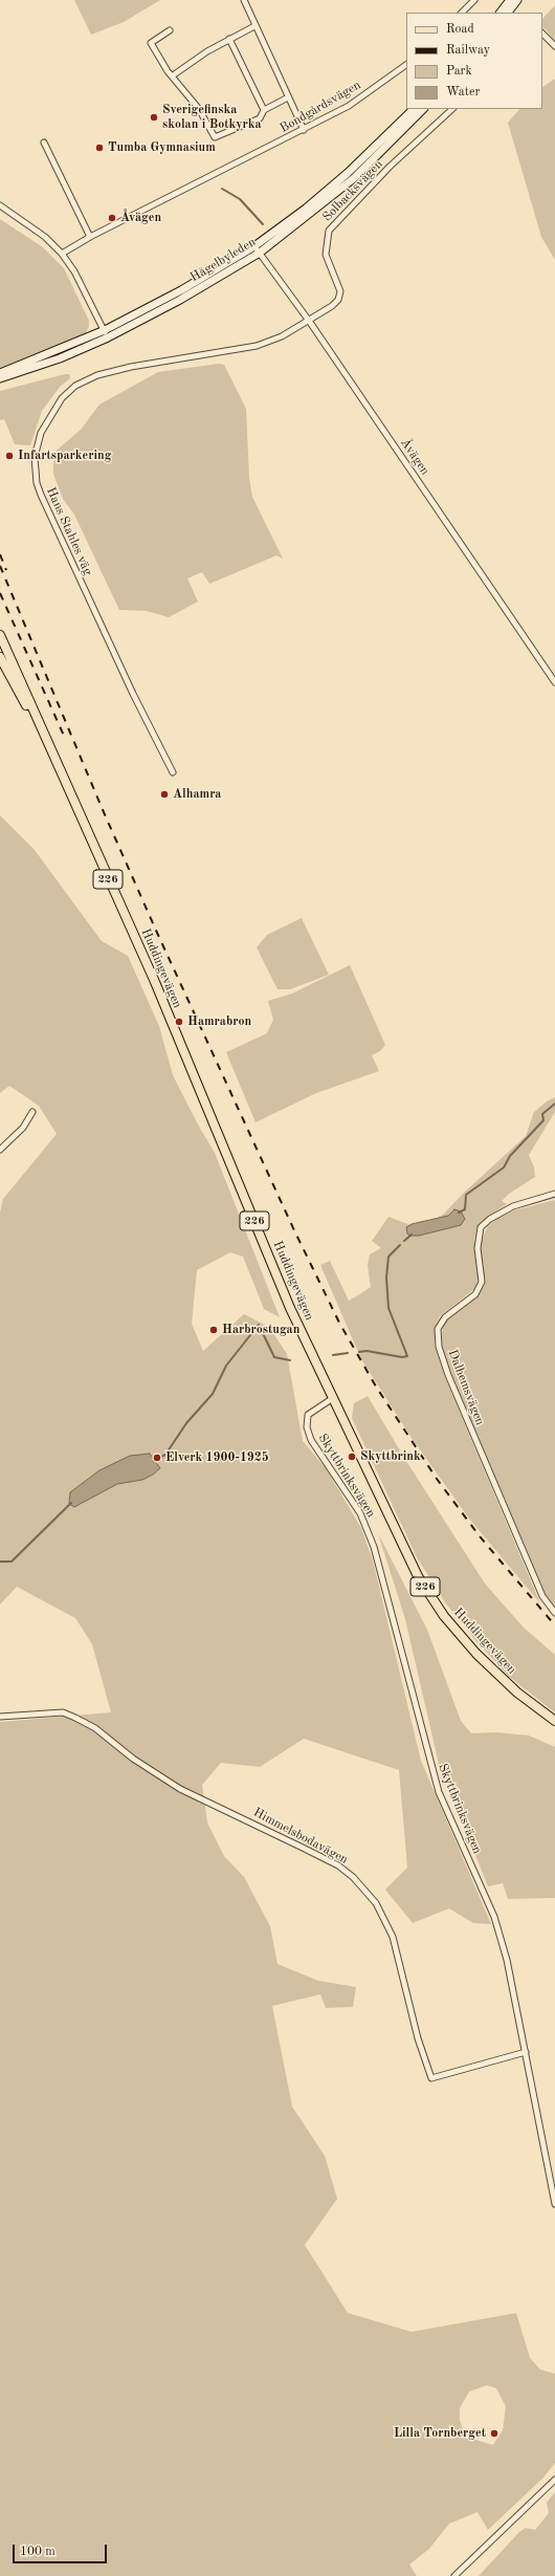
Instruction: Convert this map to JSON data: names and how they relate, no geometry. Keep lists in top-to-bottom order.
{
  "streets": {
    "main road": ["Hågelbyleden", "226", "Huddingevägen"],
    "street": [
      "Bondgårdsvägen",
      "Solbacksvägen",
      "Åvägen",
      "Hans Stahles väg",
      "Dalhemsvägen",
      "Skyttbrinksvägen",
      "Himmelsbodavägen"
    ]
  },
  "crossings": [
    ["Solbacksvägen", "Åvägen"],
    ["Solbacksvägen", "Hans Stahles väg"],
    ["Hågelbyleden", "Åvägen"],
    ["Åvägen", "Hans Stahles väg"],
    ["Huddingevägen", "Skyttbrinksvägen"],
    ["Skyttbrinksvägen", "Himmelsbodavägen"]
  ],
  "places": [
    "Sverigefinska skolan i Botkyrka",
    "Tumba Gymnasium",
    "Åvägen",
    "Infartsparkering",
    "Alhamra",
    "Hamrabron",
    "Harbrostugan",
    "Skyttbrink",
    "Elverk 1900-1925",
    "Lilla Tornberget"
  ],
  "legend": [
    "Road",
    "Railway",
    "Park",
    "Water"
  ],
  "scale_bar": "100 m"
}
